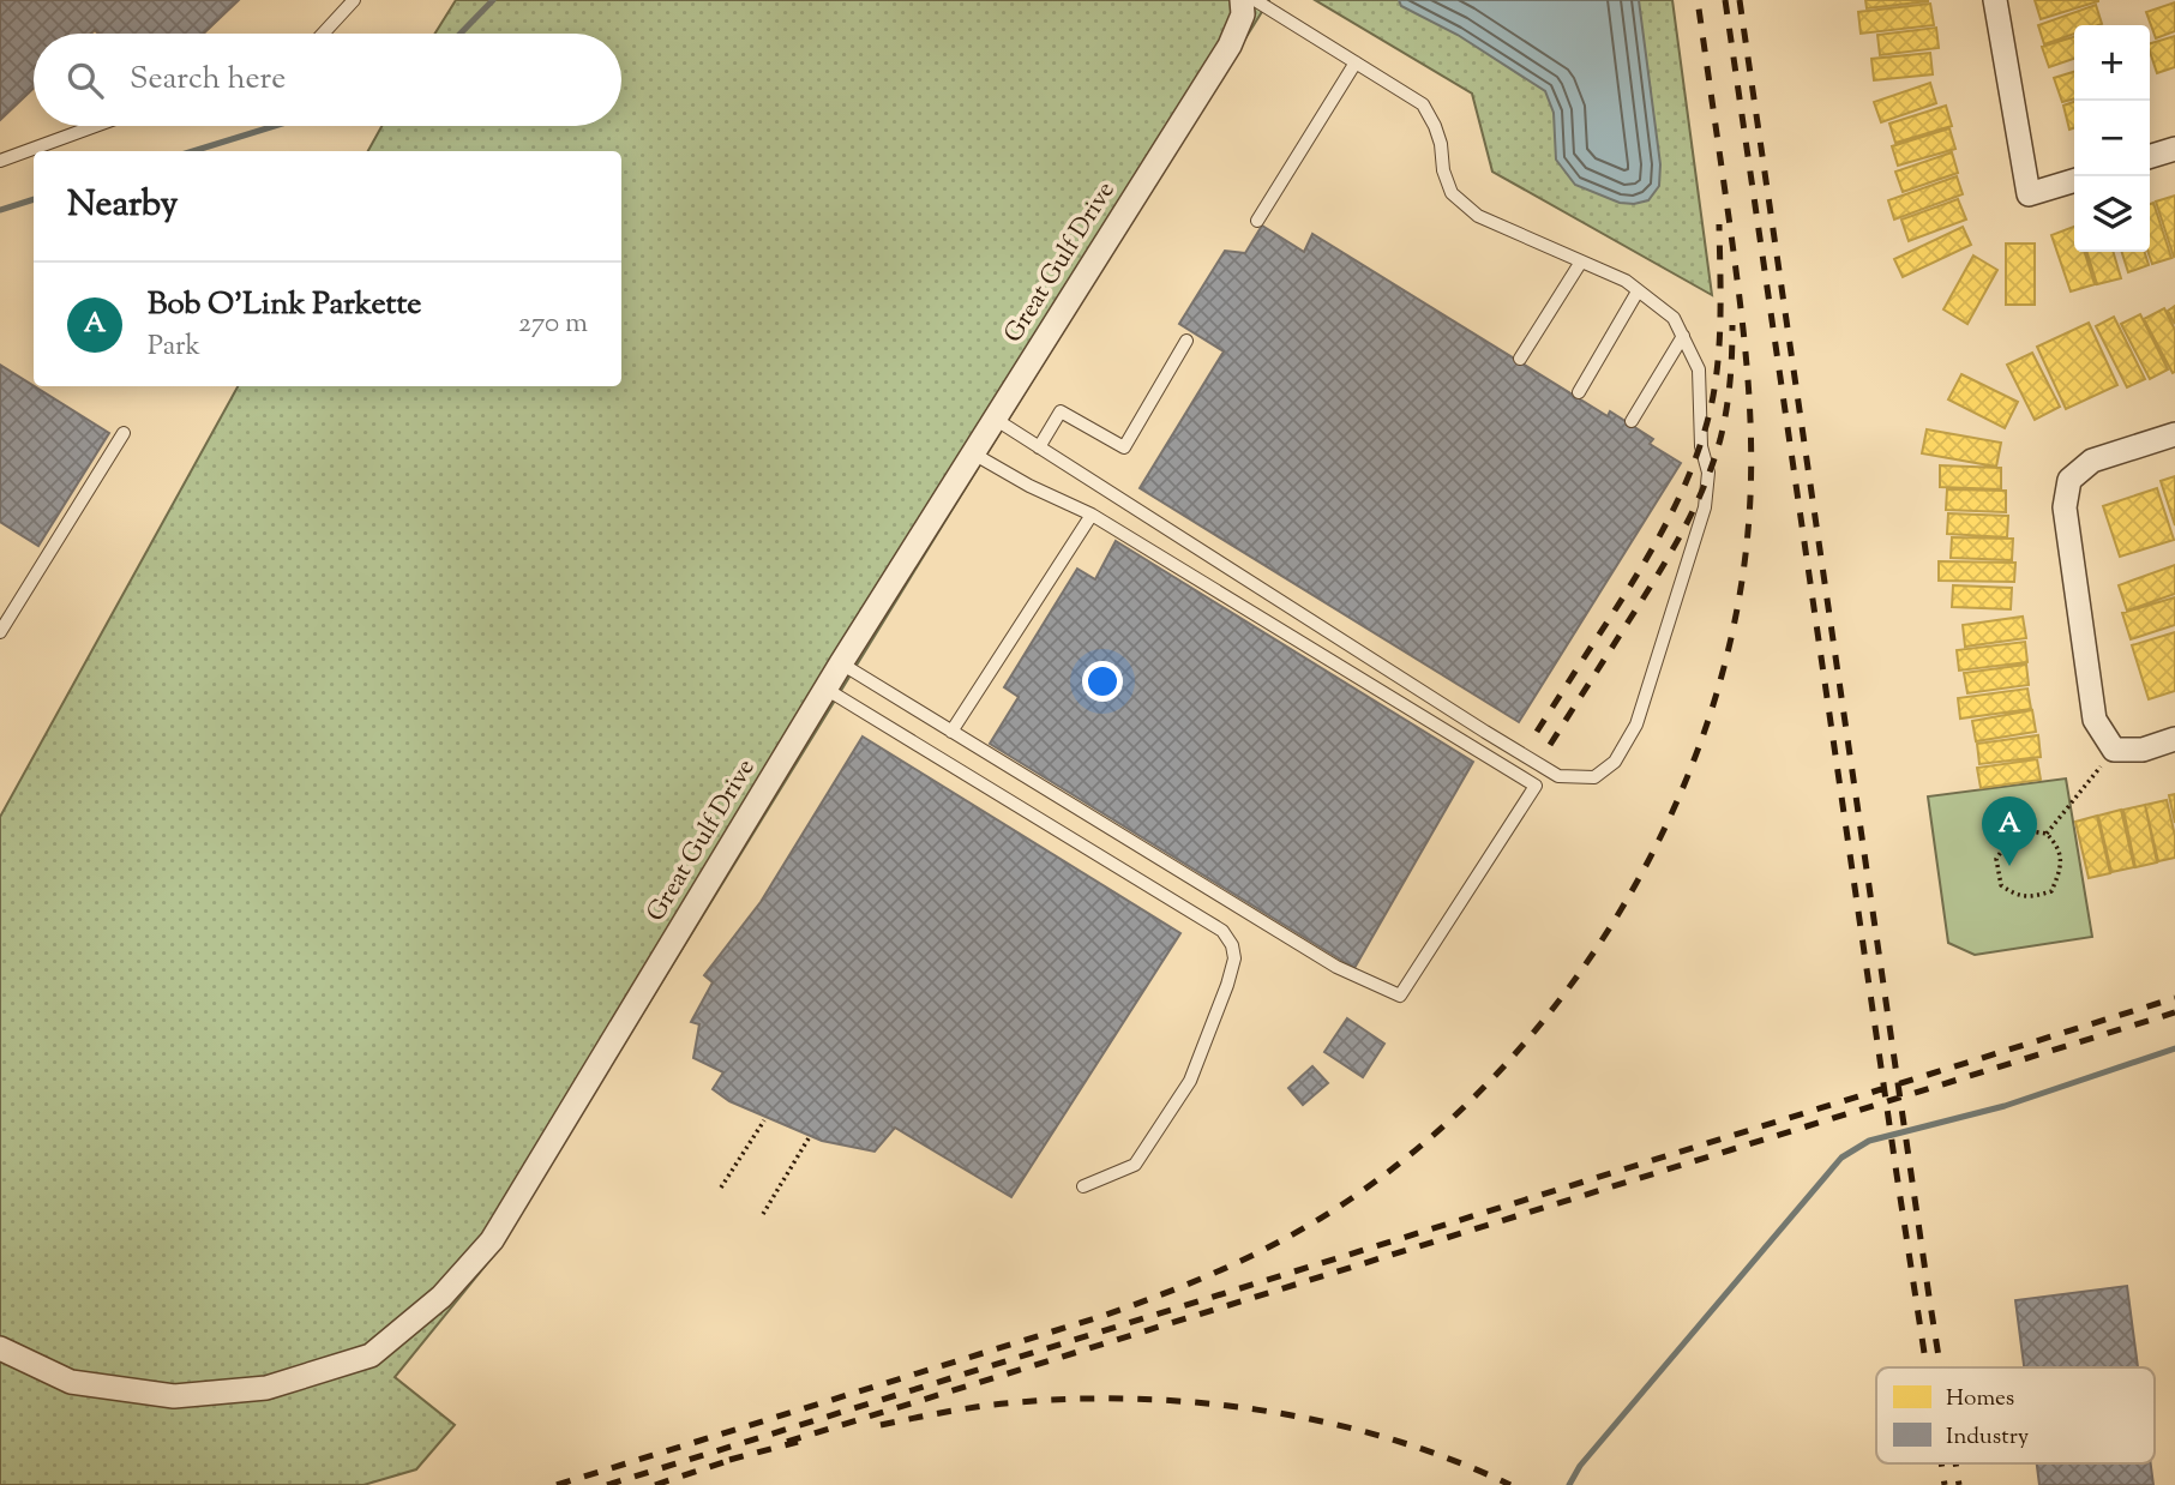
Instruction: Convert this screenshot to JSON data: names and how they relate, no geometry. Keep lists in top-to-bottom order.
{
  "streets": {
    "street": ["Great Gulf Drive"]
  },
  "legend": ["Homes", "Industry"],
  "page": {
    "map_buttons": ["+", "−"],
    "search": "Search here",
    "heading": "Nearby",
    "list": [
      {
        "mark": "A",
        "name": "Bob O'Link Parkette",
        "note": "Park",
        "value": "270 m"
      }
    ],
    "pins": "A"
  }
}
